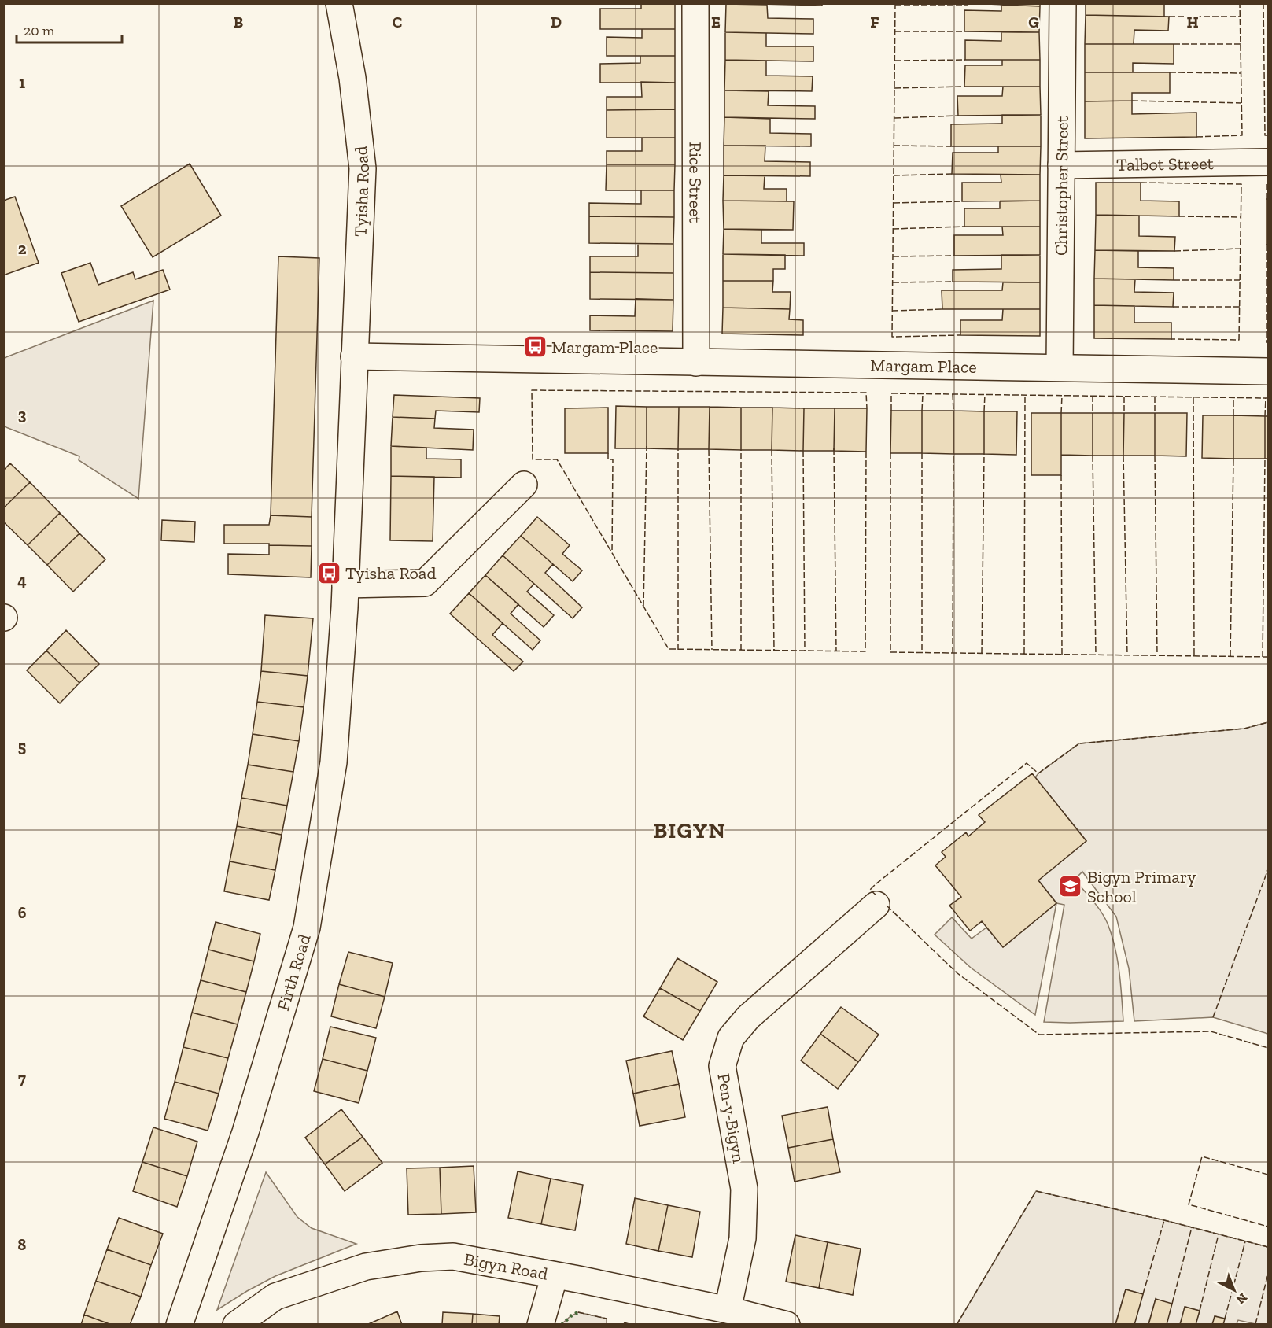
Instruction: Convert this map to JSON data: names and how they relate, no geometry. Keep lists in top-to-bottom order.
{
  "streets": {
    "street": [
      "Talbot Street",
      "Rice Street",
      "Christopher Street",
      "Tyisha Road",
      "Margam Place",
      "Firth Road",
      "Pen-y-Bigyn",
      "Bigyn Road"
    ]
  },
  "crossings": [
    ["Talbot Street", "Christopher Street"],
    ["Rice Street", "Margam Place"],
    ["Christopher Street", "Margam Place"],
    ["Tyisha Road", "Margam Place"],
    ["Tyisha Road", "Firth Road"],
    ["Pen-y-Bigyn", "Bigyn Road"]
  ],
  "districts": ["BIGYN"],
  "places": {
    "bus stop": ["Margam Place", "Tyisha Road"],
    "school or university": ["Bigyn Primary School"]
  },
  "scale_bar": "20 m",
  "north": "bottom right",
  "grid": {
    "columns": [
      "B",
      "C",
      "D",
      "E",
      "F",
      "G",
      "H"
    ],
    "rows": [
      "1",
      "2",
      "3",
      "4",
      "5",
      "6",
      "7",
      "8"
    ]
  }
}
